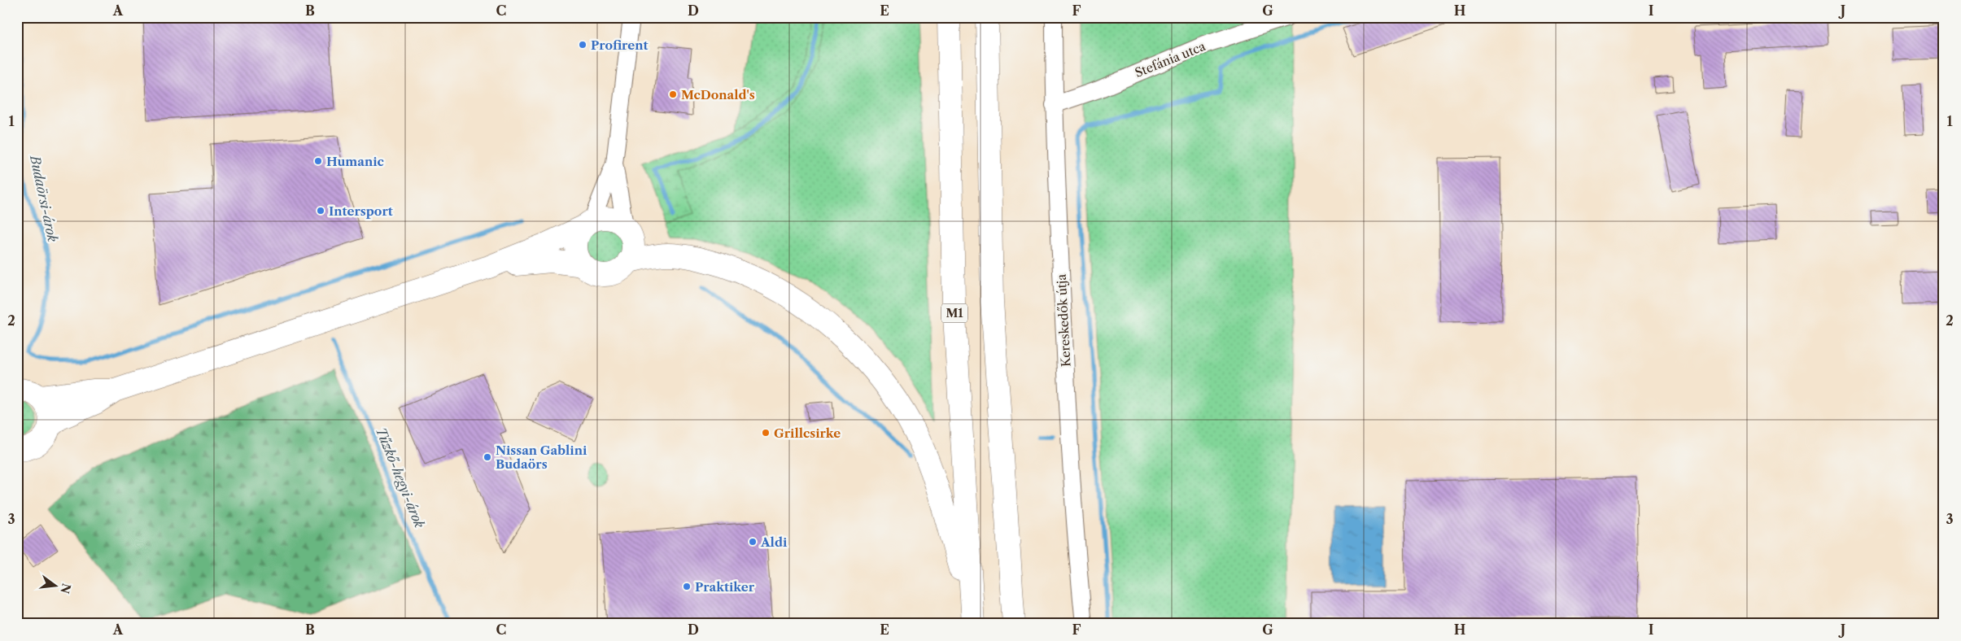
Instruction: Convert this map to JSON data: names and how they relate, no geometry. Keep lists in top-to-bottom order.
{
  "streets": {
    "main road": ["M1"],
    "street": ["Stefánia utca", "Kereskedők útja"]
  },
  "crossings": [
    ["Stefánia utca", "Kereskedők útja"]
  ],
  "water": ["Budaörsi-árok", "Tűzkő-hegyi-árok"],
  "places": [
    "Profirent",
    "McDonald's",
    "Humanic",
    "Intersport",
    "Grillcsirke",
    "Nissan Gablini Budaörs",
    "Aldi",
    "Praktiker"
  ],
  "north": "right",
  "grid": {
    "columns": [
      "A",
      "B",
      "C",
      "D",
      "E",
      "F",
      "G",
      "H",
      "I",
      "J"
    ],
    "rows": ["1", "2", "3"]
  }
}
